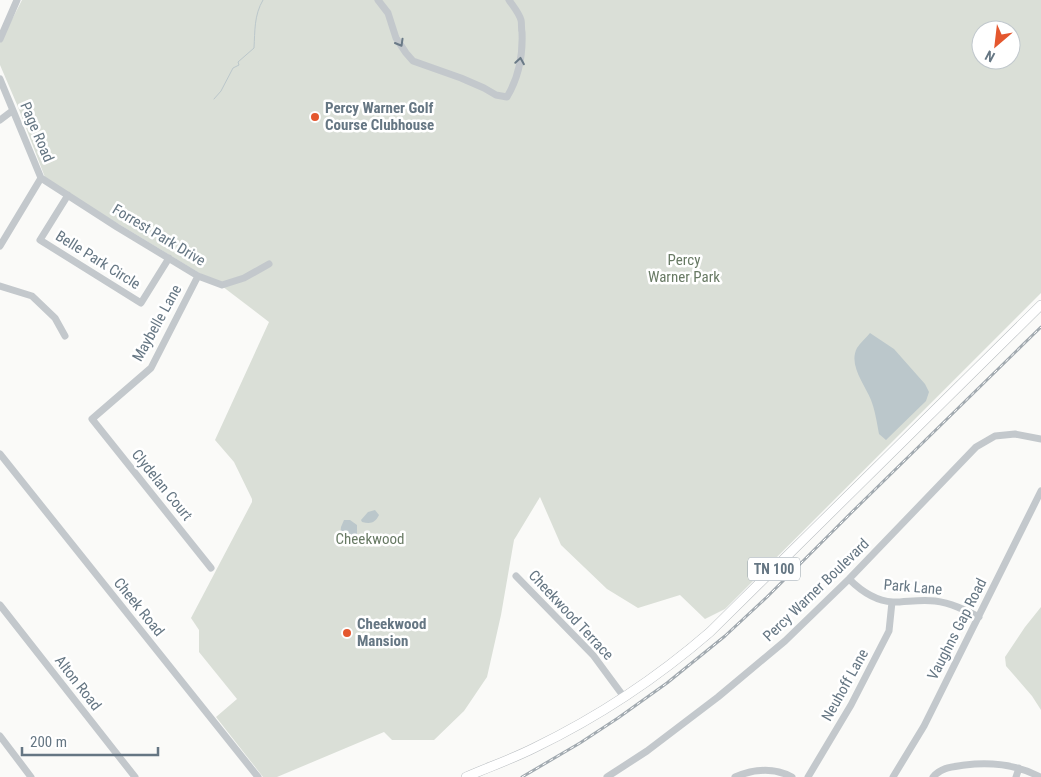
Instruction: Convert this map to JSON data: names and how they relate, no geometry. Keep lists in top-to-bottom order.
{
  "streets": {
    "main road": ["TN 100"],
    "street": [
      "Page Road",
      "Forrest Park Drive",
      "Belle Park Circle",
      "Maybelle Lane",
      "Clydelan Court",
      "Park Lane",
      "Percy Warner Boulevard",
      "Cheek Road",
      "Cheekwood Terrace",
      "Vaughns Gap Road",
      "Alton Road",
      "Neuhoff Lane"
    ]
  },
  "crossings": [
    ["Page Road", "Forrest Park Drive"],
    ["Forrest Park Drive", "Belle Park Circle"],
    ["Forrest Park Drive", "Maybelle Lane"],
    ["Maybelle Lane", "Clydelan Court"],
    ["TN 100", "Cheekwood Terrace"],
    ["Park Lane", "Percy Warner Boulevard"],
    ["Park Lane", "Vaughns Gap Road"],
    ["Park Lane", "Neuhoff Lane"]
  ],
  "parks": ["Percy Warner Park", "Cheekwood"],
  "places": ["Percy Warner Golf Course Clubhouse", "Cheekwood Mansion"],
  "scale_bar": "200 m",
  "north": "bottom left"
}
